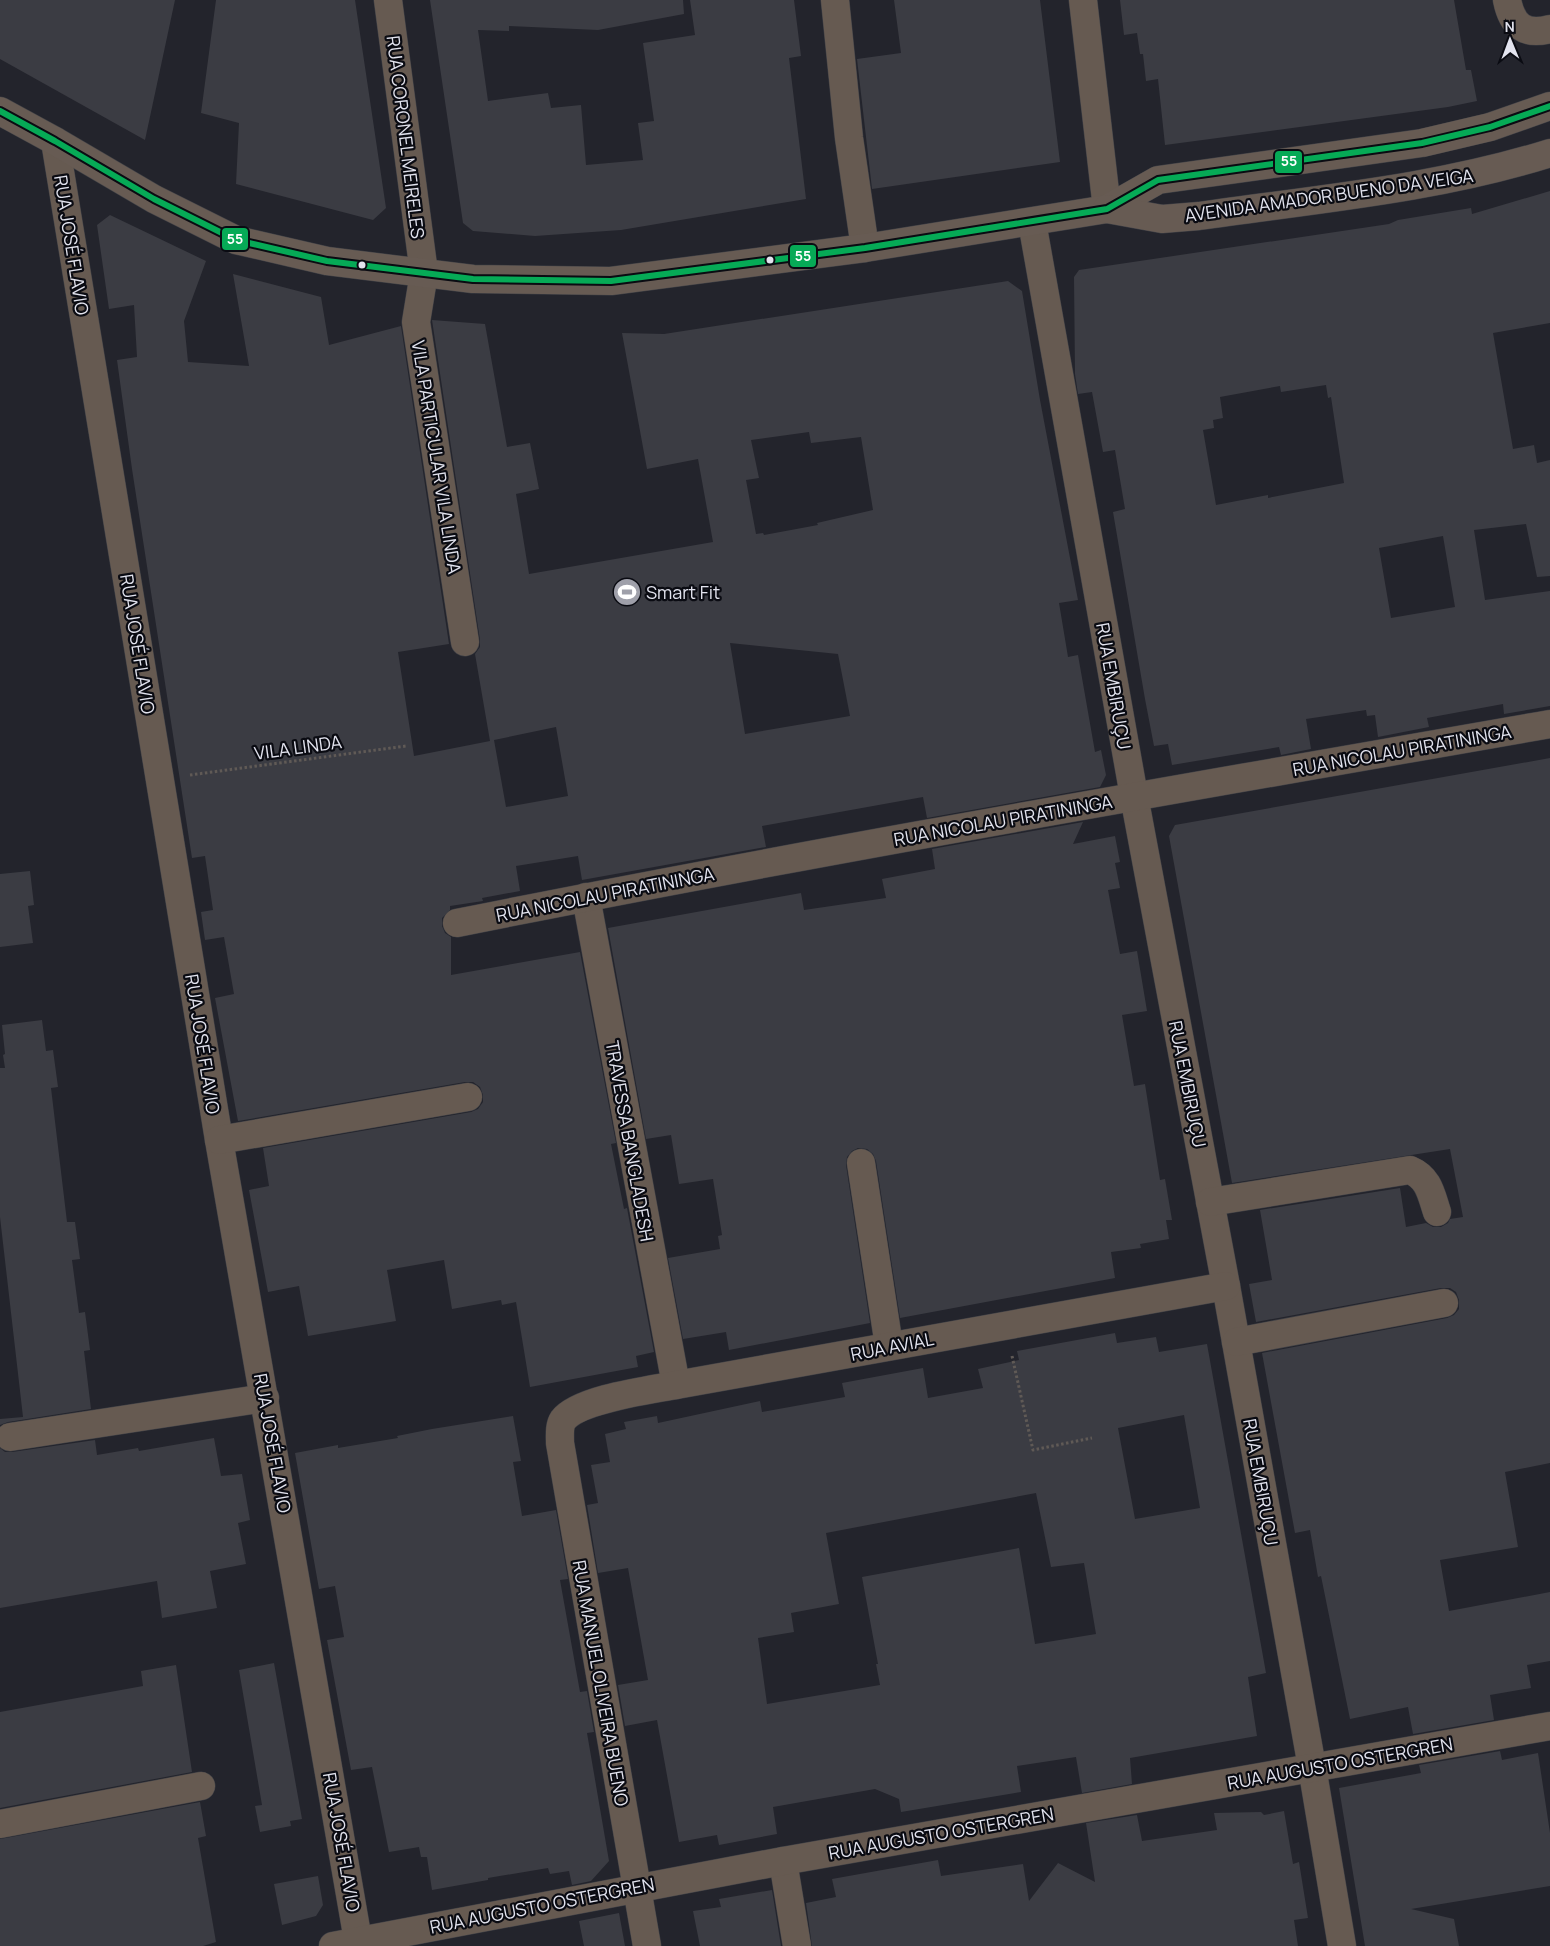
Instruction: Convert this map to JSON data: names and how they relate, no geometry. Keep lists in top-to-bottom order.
{
  "streets": {
    "main road": ["AVENIDA AMADOR BUENO DA VEIGA"],
    "street": [
      "RUA CORONEL MEIRELES",
      "RUA JOSÉ FLAVIO",
      "VILA PARTICULAR VILA LINDA",
      "RUA EMBIRUÇU",
      "RUA NICOLAU PIRATININGA",
      "TRAVESSA BANGLADESH",
      "RUA AVIAL",
      "RUA MANUEL OLIVEIRA BUENO",
      "RUA AUGUSTO OSTERGREN"
    ],
    "path": ["VILA LINDA"]
  },
  "crossings": [
    ["RUA CORONEL MEIRELES", "AVENIDA AMADOR BUENO DA VEIGA"],
    ["RUA CORONEL MEIRELES", "VILA PARTICULAR VILA LINDA"],
    ["AVENIDA AMADOR BUENO DA VEIGA", "RUA JOSÉ FLAVIO"],
    ["AVENIDA AMADOR BUENO DA VEIGA", "VILA PARTICULAR VILA LINDA"],
    ["AVENIDA AMADOR BUENO DA VEIGA", "RUA EMBIRUÇU"],
    ["RUA JOSÉ FLAVIO", "RUA AUGUSTO OSTERGREN"],
    ["RUA EMBIRUÇU", "RUA NICOLAU PIRATININGA"],
    ["RUA EMBIRUÇU", "RUA AVIAL"],
    ["RUA EMBIRUÇU", "RUA AUGUSTO OSTERGREN"],
    ["RUA NICOLAU PIRATININGA", "TRAVESSA BANGLADESH"],
    ["TRAVESSA BANGLADESH", "RUA AVIAL"],
    ["RUA AVIAL", "RUA MANUEL OLIVEIRA BUENO"],
    ["RUA MANUEL OLIVEIRA BUENO", "RUA AUGUSTO OSTERGREN"]
  ],
  "places": {
    "sports": ["Smart Fit"]
  },
  "lines": ["transit line 55"],
  "north": "top"
}
